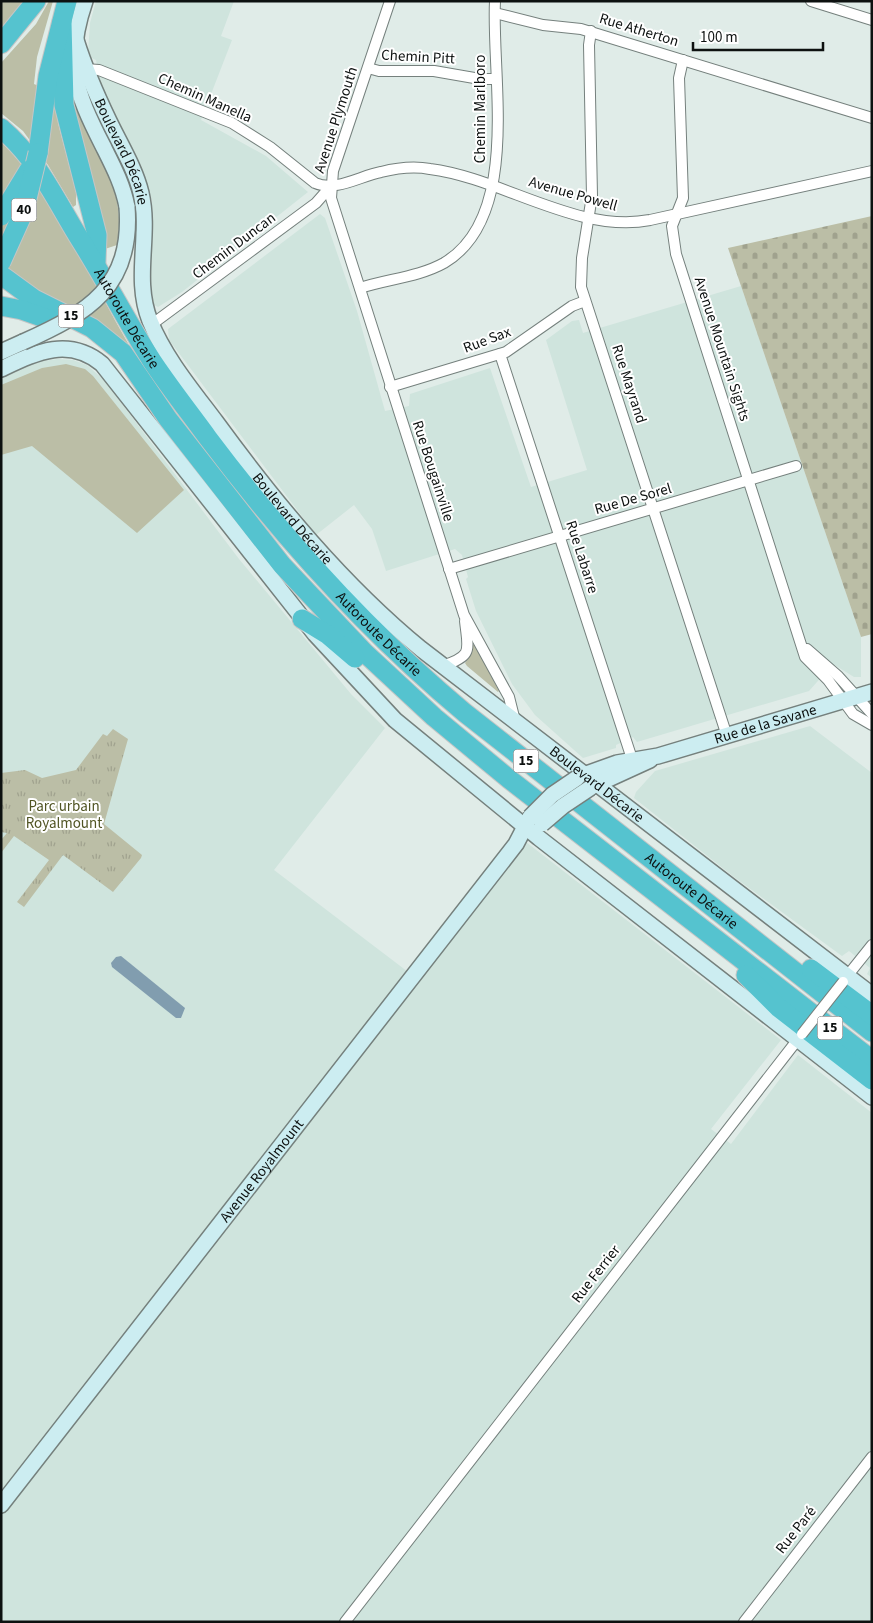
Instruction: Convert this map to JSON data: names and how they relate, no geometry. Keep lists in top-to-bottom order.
{
  "streets": {
    "highway": ["40", "15", "Autoroute Décarie"],
    "main road": ["Boulevard Décarie", "Rue de la Savane", "Avenue Royalmount"],
    "street": [
      "Rue Atherton",
      "Chemin Pitt",
      "Chemin Manella",
      "Chemin Marlboro",
      "Avenue Plymouth",
      "Avenue Powell",
      "Chemin Duncan",
      "Rue Sax",
      "Avenue Mountain Sights",
      "Rue Mayrand",
      "Rue Bougainville",
      "Rue De Sorel",
      "Rue Labarre",
      "Rue Ferrier",
      "Rue Paré"
    ]
  },
  "crossings": [
    ["Rue Atherton", "Chemin Marlboro"],
    ["Rue Atherton", "Avenue Mountain Sights"],
    ["Rue Atherton", "Rue Mayrand"],
    ["Chemin Pitt", "Chemin Marlboro"],
    ["Chemin Pitt", "Avenue Plymouth"],
    ["Chemin Manella", "Avenue Plymouth"],
    ["Chemin Manella", "Boulevard Décarie"],
    ["Chemin Manella", "Avenue Powell"],
    ["Chemin Manella", "Chemin Duncan"],
    ["Chemin Marlboro", "Avenue Plymouth"],
    ["Chemin Marlboro", "Avenue Powell"],
    ["Avenue Plymouth", "Avenue Powell"],
    ["Avenue Plymouth", "Chemin Duncan"],
    ["Avenue Plymouth", "Rue Bougainville"],
    ["Boulevard Décarie", "Chemin Duncan"],
    ["Boulevard Décarie", "Rue Bougainville"],
    ["Boulevard Décarie", "Rue de la Savane"],
    ["Boulevard Décarie", "Rue Ferrier"],
    ["Avenue Powell", "Chemin Duncan"],
    ["Avenue Powell", "Avenue Mountain Sights"],
    ["Avenue Powell", "Rue Mayrand"],
    ["40", "15"],
    ["15", "Autoroute Décarie"],
    ["Rue Sax", "Rue Mayrand"],
    ["Rue Sax", "Rue Bougainville"],
    ["Rue Sax", "Rue Labarre"],
    ["Avenue Mountain Sights", "Rue De Sorel"],
    ["Avenue Mountain Sights", "Rue de la Savane"],
    ["Rue Mayrand", "Rue De Sorel"],
    ["Rue Mayrand", "Rue de la Savane"],
    ["Rue Bougainville", "Rue De Sorel"],
    ["Rue De Sorel", "Rue Labarre"],
    ["Rue Labarre", "Rue de la Savane"],
    ["Rue de la Savane", "Avenue Royalmount"]
  ],
  "parks": ["Parc urbain Royalmount"],
  "scale_bar": "100 m"
}
